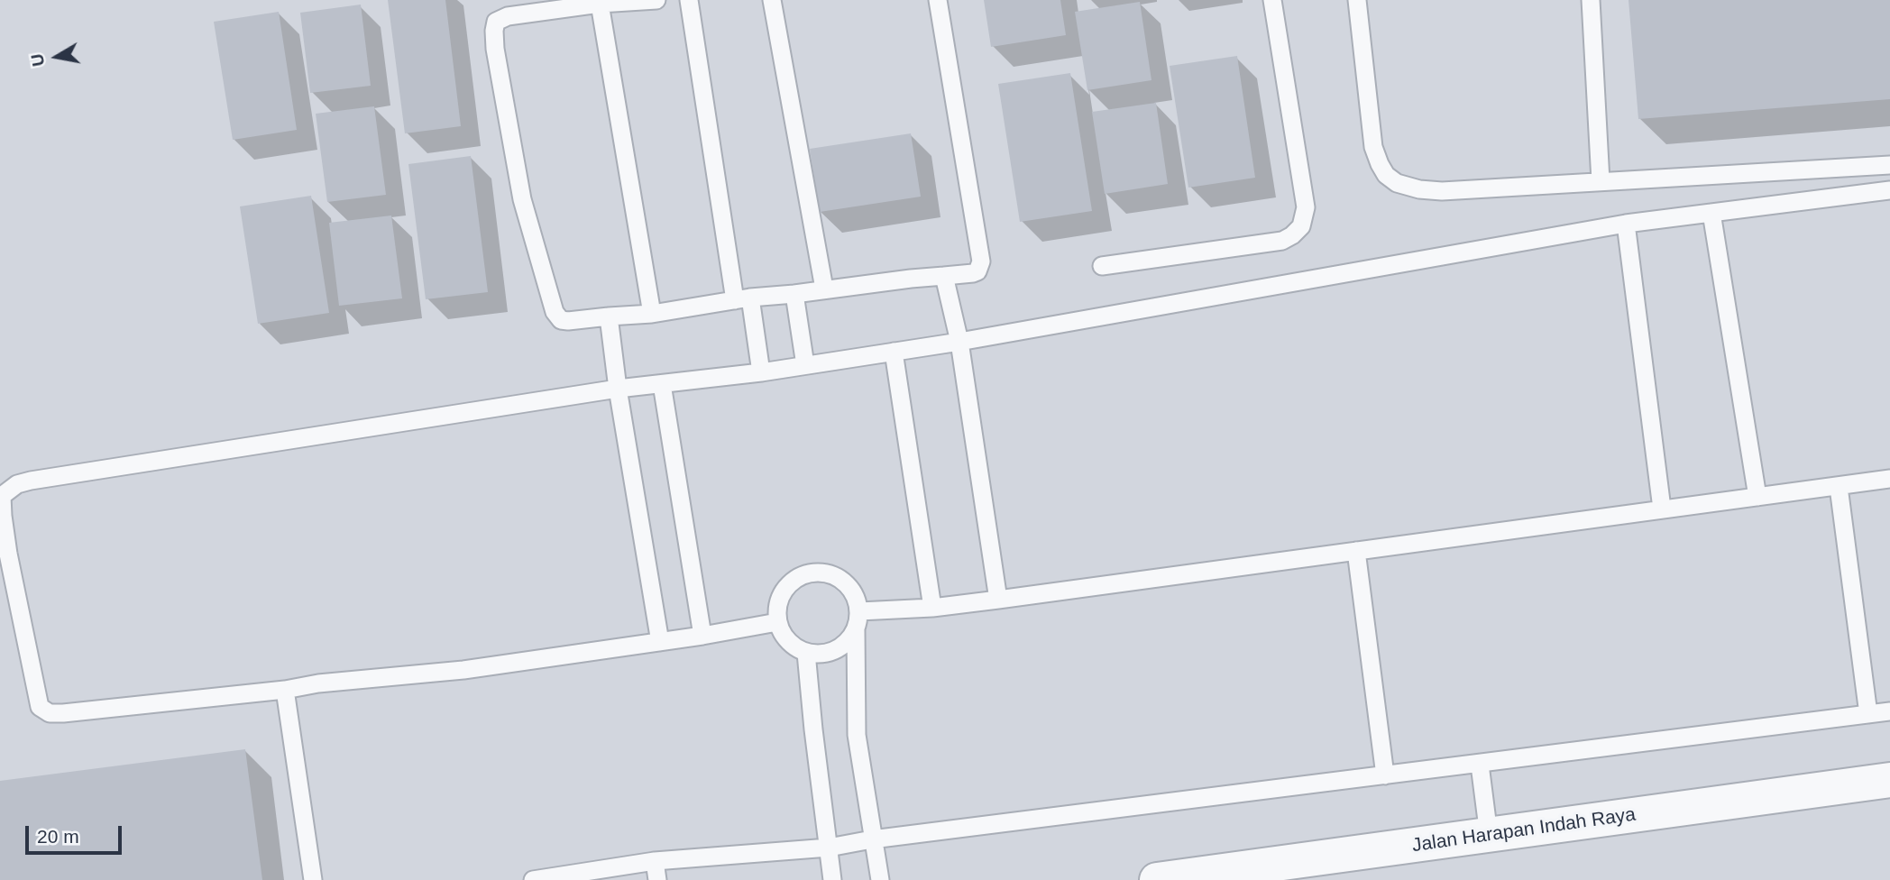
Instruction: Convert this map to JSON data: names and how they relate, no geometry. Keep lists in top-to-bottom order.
{
  "streets": {
    "street": ["Jalan Harapan Indah Raya"]
  },
  "scale_bar": "20 m",
  "north": "left"
}
